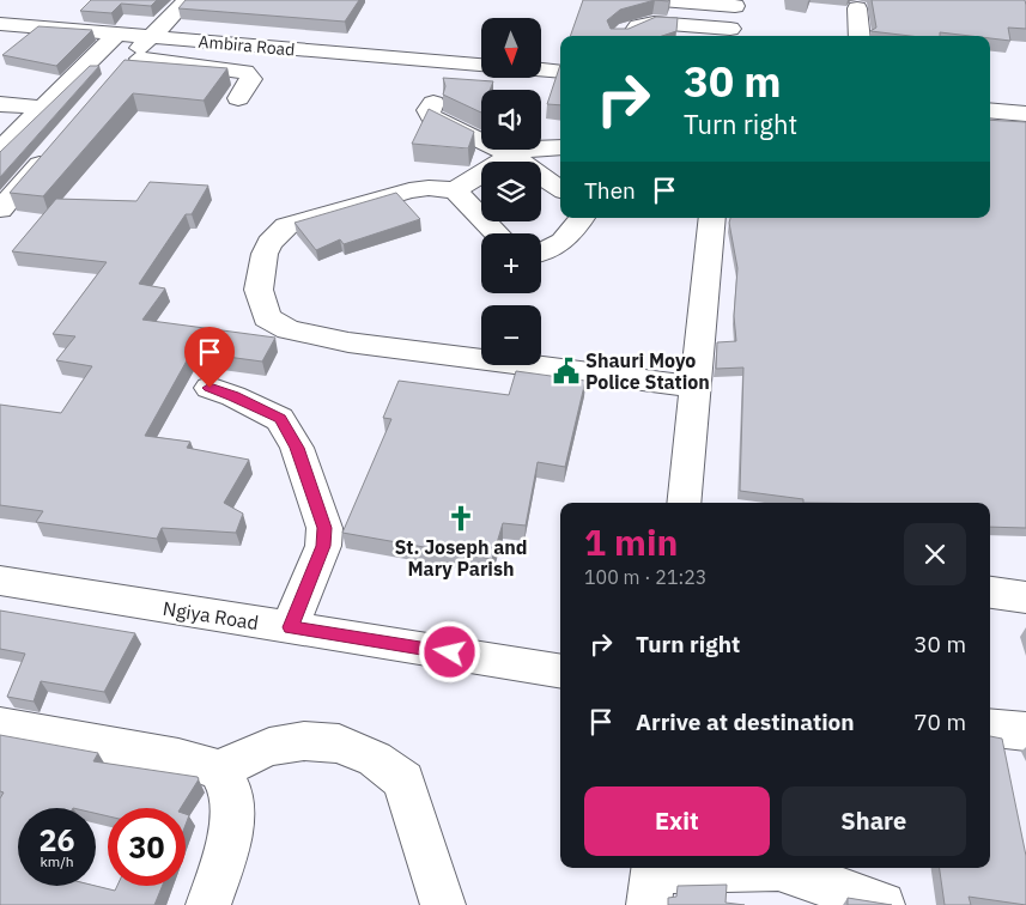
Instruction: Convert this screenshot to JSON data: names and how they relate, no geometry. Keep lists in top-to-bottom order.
{
  "streets": {
    "street": ["Ambira Road", "Ngiya Road"]
  },
  "places": {
    "public building": ["Shauri Moyo Police Station"],
    "church": ["St. Joseph and Mary Parish"]
  },
  "north": "bottom",
  "page": {
    "map_buttons": ["+", "−"],
    "turn": ["30 m", "Turn right"],
    "then": "Then",
    "heading": ["1 min", "100 m · 21:23"],
    "list": [
      {
        "name": "Turn right",
        "value": "30 m"
      },
      {
        "name": "Arrive at destination",
        "value": "70 m"
      }
    ],
    "buttons": ["Exit", "Share"],
    "speed": "26 km/h",
    "limit": "30"
  }
}
